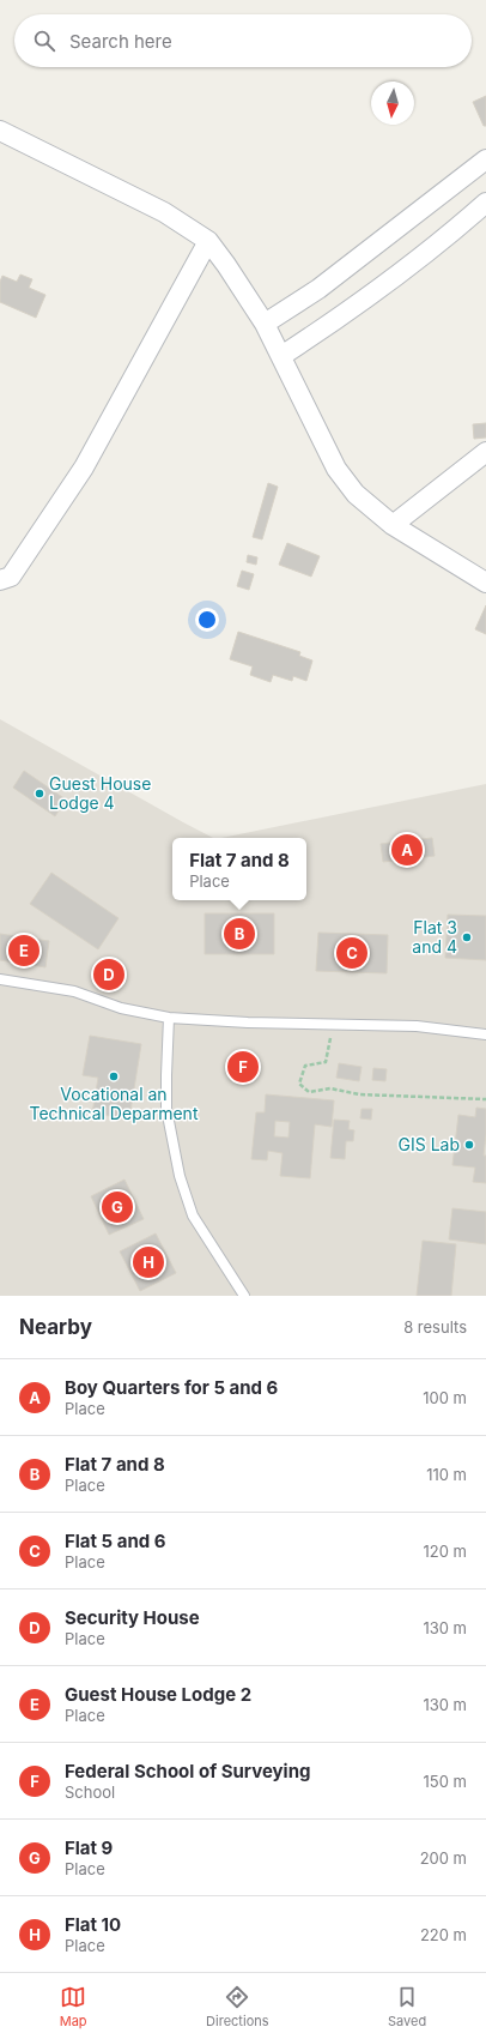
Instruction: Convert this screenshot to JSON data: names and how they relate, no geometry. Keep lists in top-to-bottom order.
{
  "places": [
    "Guest House Lodge 4",
    "Flat 3 and 4",
    "Vocational an Technical Deparment",
    "GIS Lab"
  ],
  "north": "bottom",
  "page": {
    "search": "Search here",
    "pins": [
      "A",
      "B",
      "E",
      "C",
      "D",
      "F",
      "G",
      "H"
    ],
    "popup": ["Flat 7 and 8", "Place"],
    "heading": ["Nearby", "8 results"],
    "list": [
      {
        "mark": "A",
        "name": "Boy Quarters for 5 and 6",
        "note": "Place",
        "value": "100 m"
      },
      {
        "mark": "B",
        "name": "Flat 7 and 8",
        "note": "Place",
        "value": "110 m"
      },
      {
        "mark": "C",
        "name": "Flat 5 and 6",
        "note": "Place",
        "value": "120 m"
      },
      {
        "mark": "D",
        "name": "Security House",
        "note": "Place",
        "value": "130 m"
      },
      {
        "mark": "E",
        "name": "Guest House Lodge 2",
        "note": "Place",
        "value": "130 m"
      },
      {
        "mark": "F",
        "name": "Federal School of Surveying",
        "note": "School",
        "value": "150 m"
      },
      {
        "mark": "G",
        "name": "Flat 9",
        "note": "Place",
        "value": "200 m"
      },
      {
        "mark": "H",
        "name": "Flat 10",
        "note": "Place",
        "value": "220 m"
      }
    ],
    "nav": ["Map", "Directions", "Saved"]
  }
}
